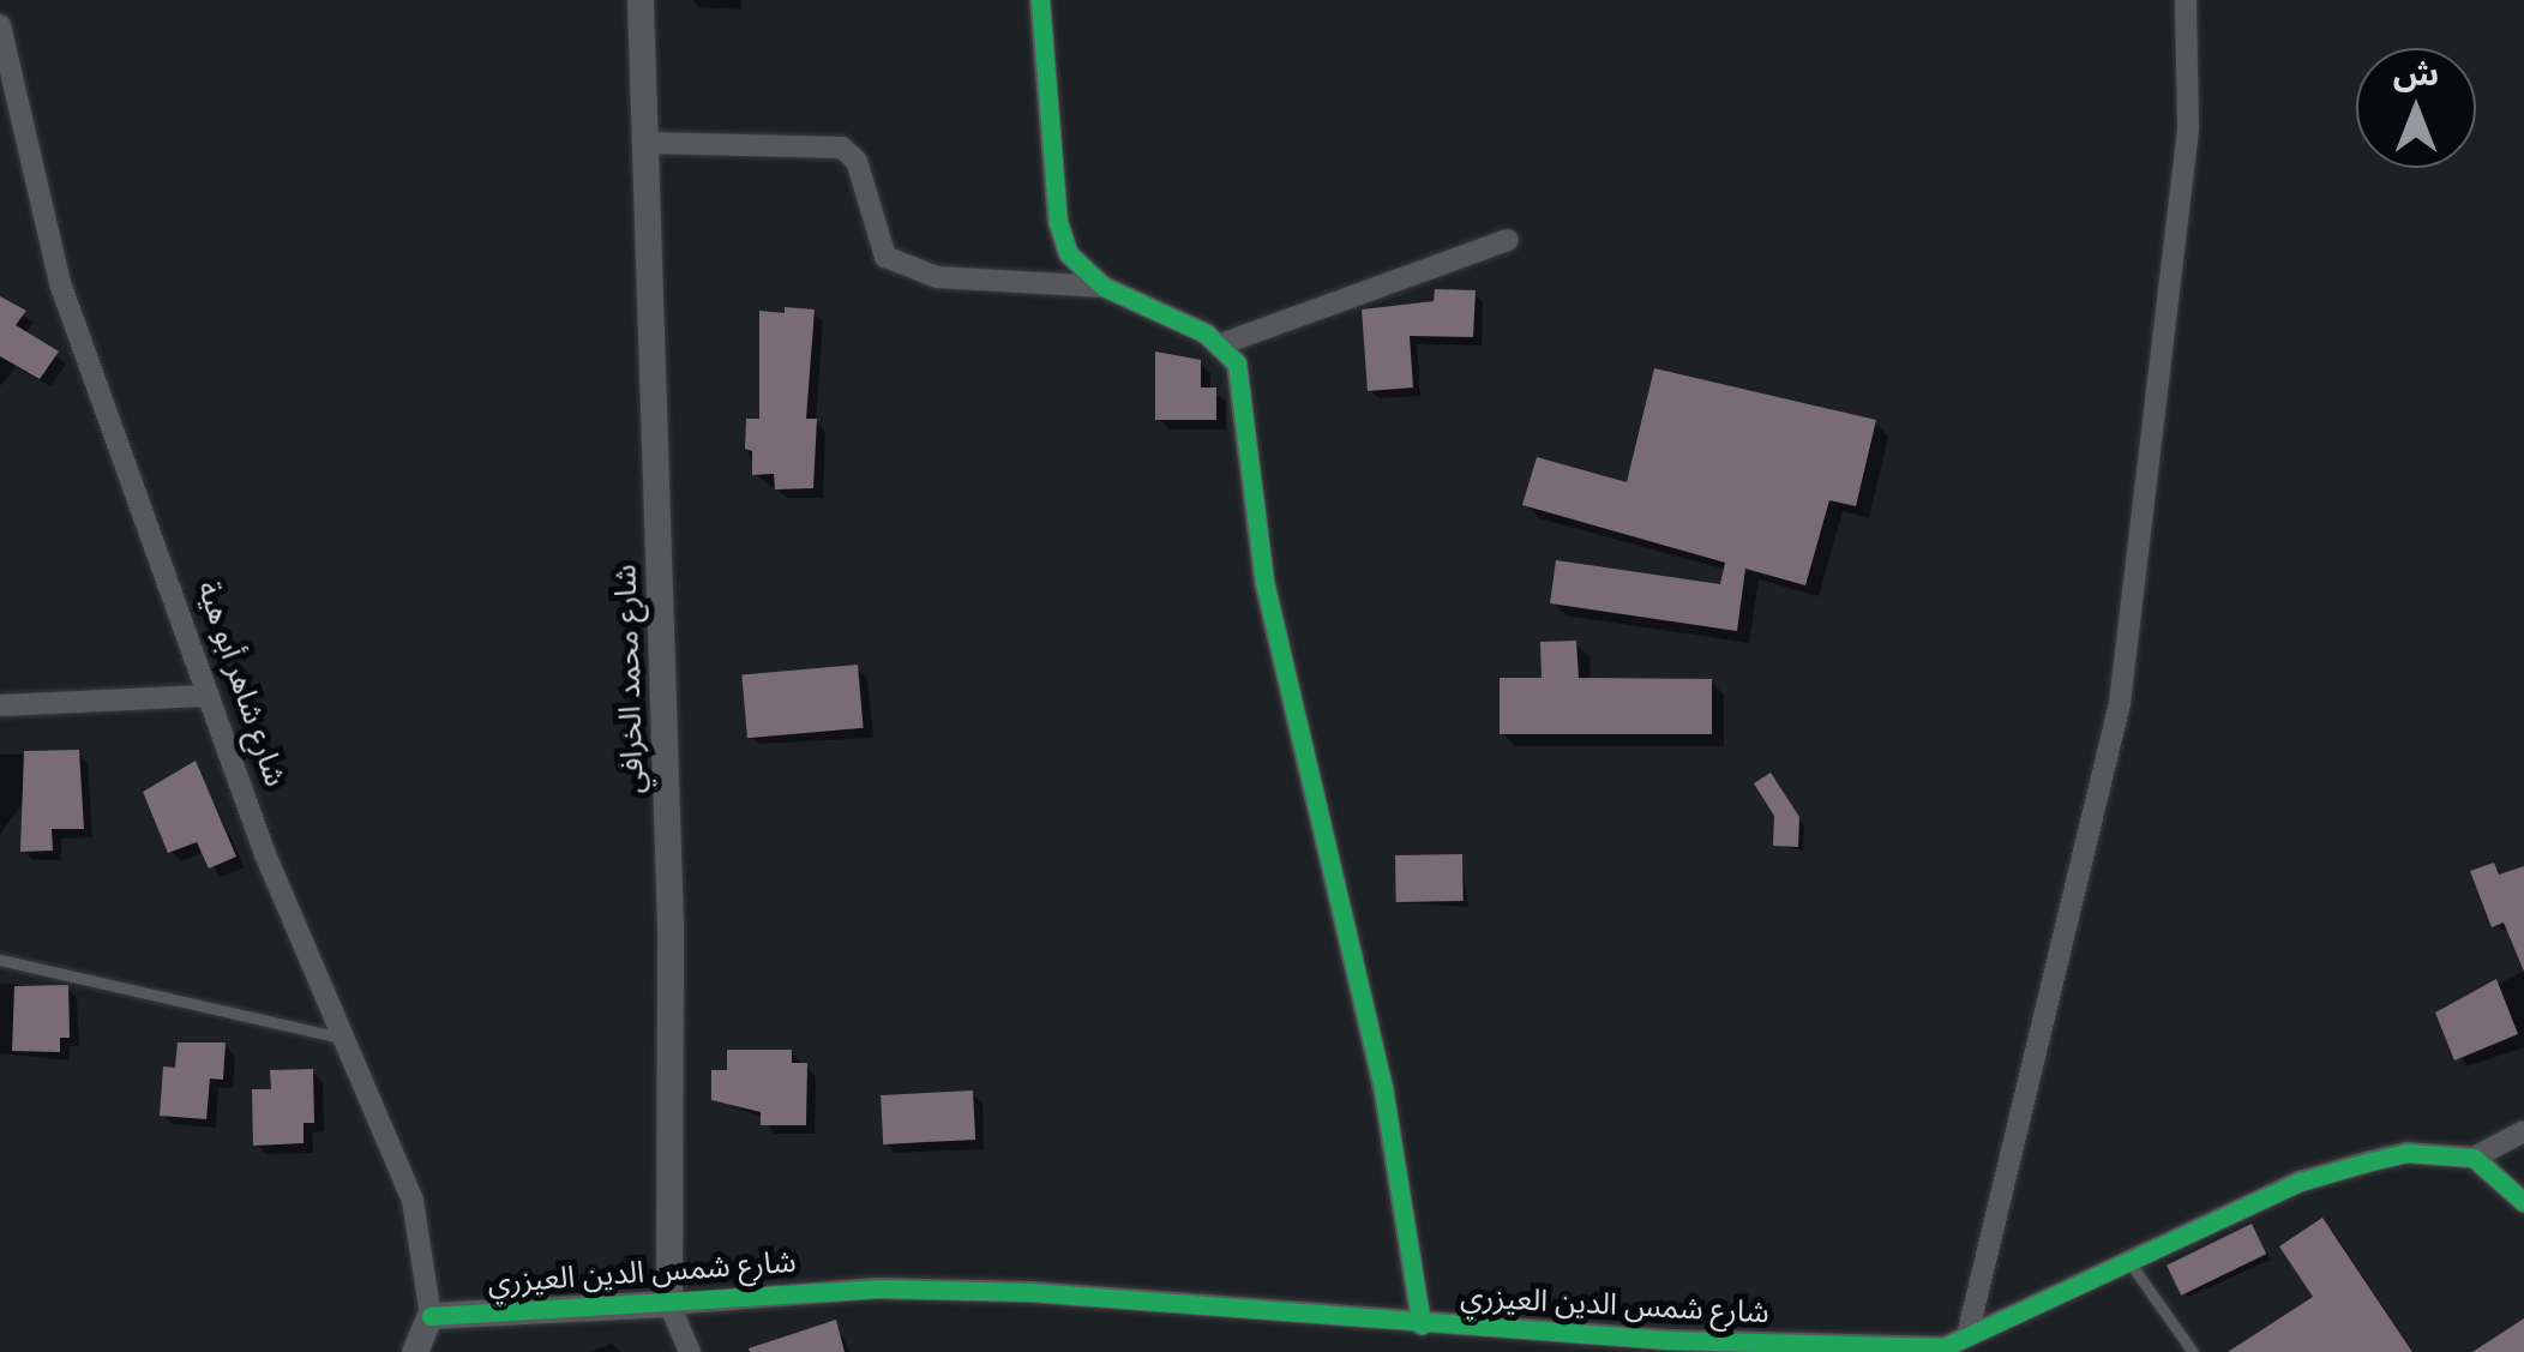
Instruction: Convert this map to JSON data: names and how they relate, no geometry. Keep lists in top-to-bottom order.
{
  "streets": {
    "street": ["شارع محمد الخرافي", "شارع شاهر أبو هية", "شارع شمس الدين العيزري"]
  },
  "crossings": [
    ["شارع محمد الخرافي", "شارع شمس الدين العيزري"],
    ["شارع شاهر أبو هية", "شارع شمس الدين العيزري"]
  ],
  "north": "top"
}
